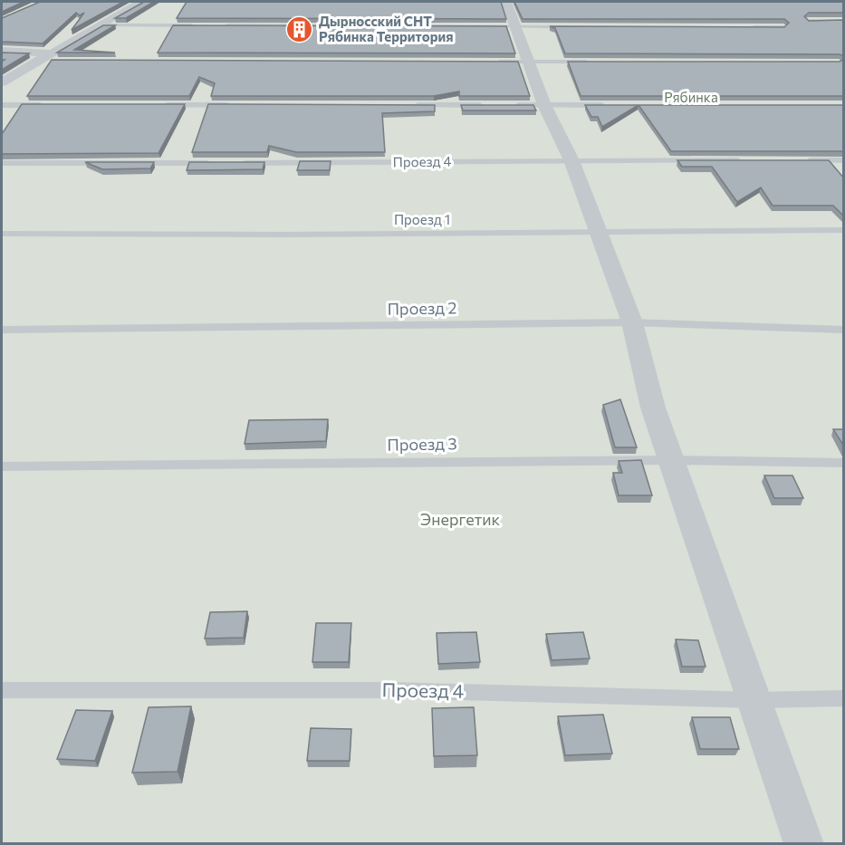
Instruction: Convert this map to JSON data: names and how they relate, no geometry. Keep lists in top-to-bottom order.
{
  "streets": {
    "lane": [
      "Проезд 4",
      "Проезд 1",
      "Проезд 2",
      "Проезд 3"
    ]
  },
  "parks": ["Рябинка", "Энергетик"],
  "places": {
    "building": ["Дырносский СНТ Рябинка Территория"]
  }
}
